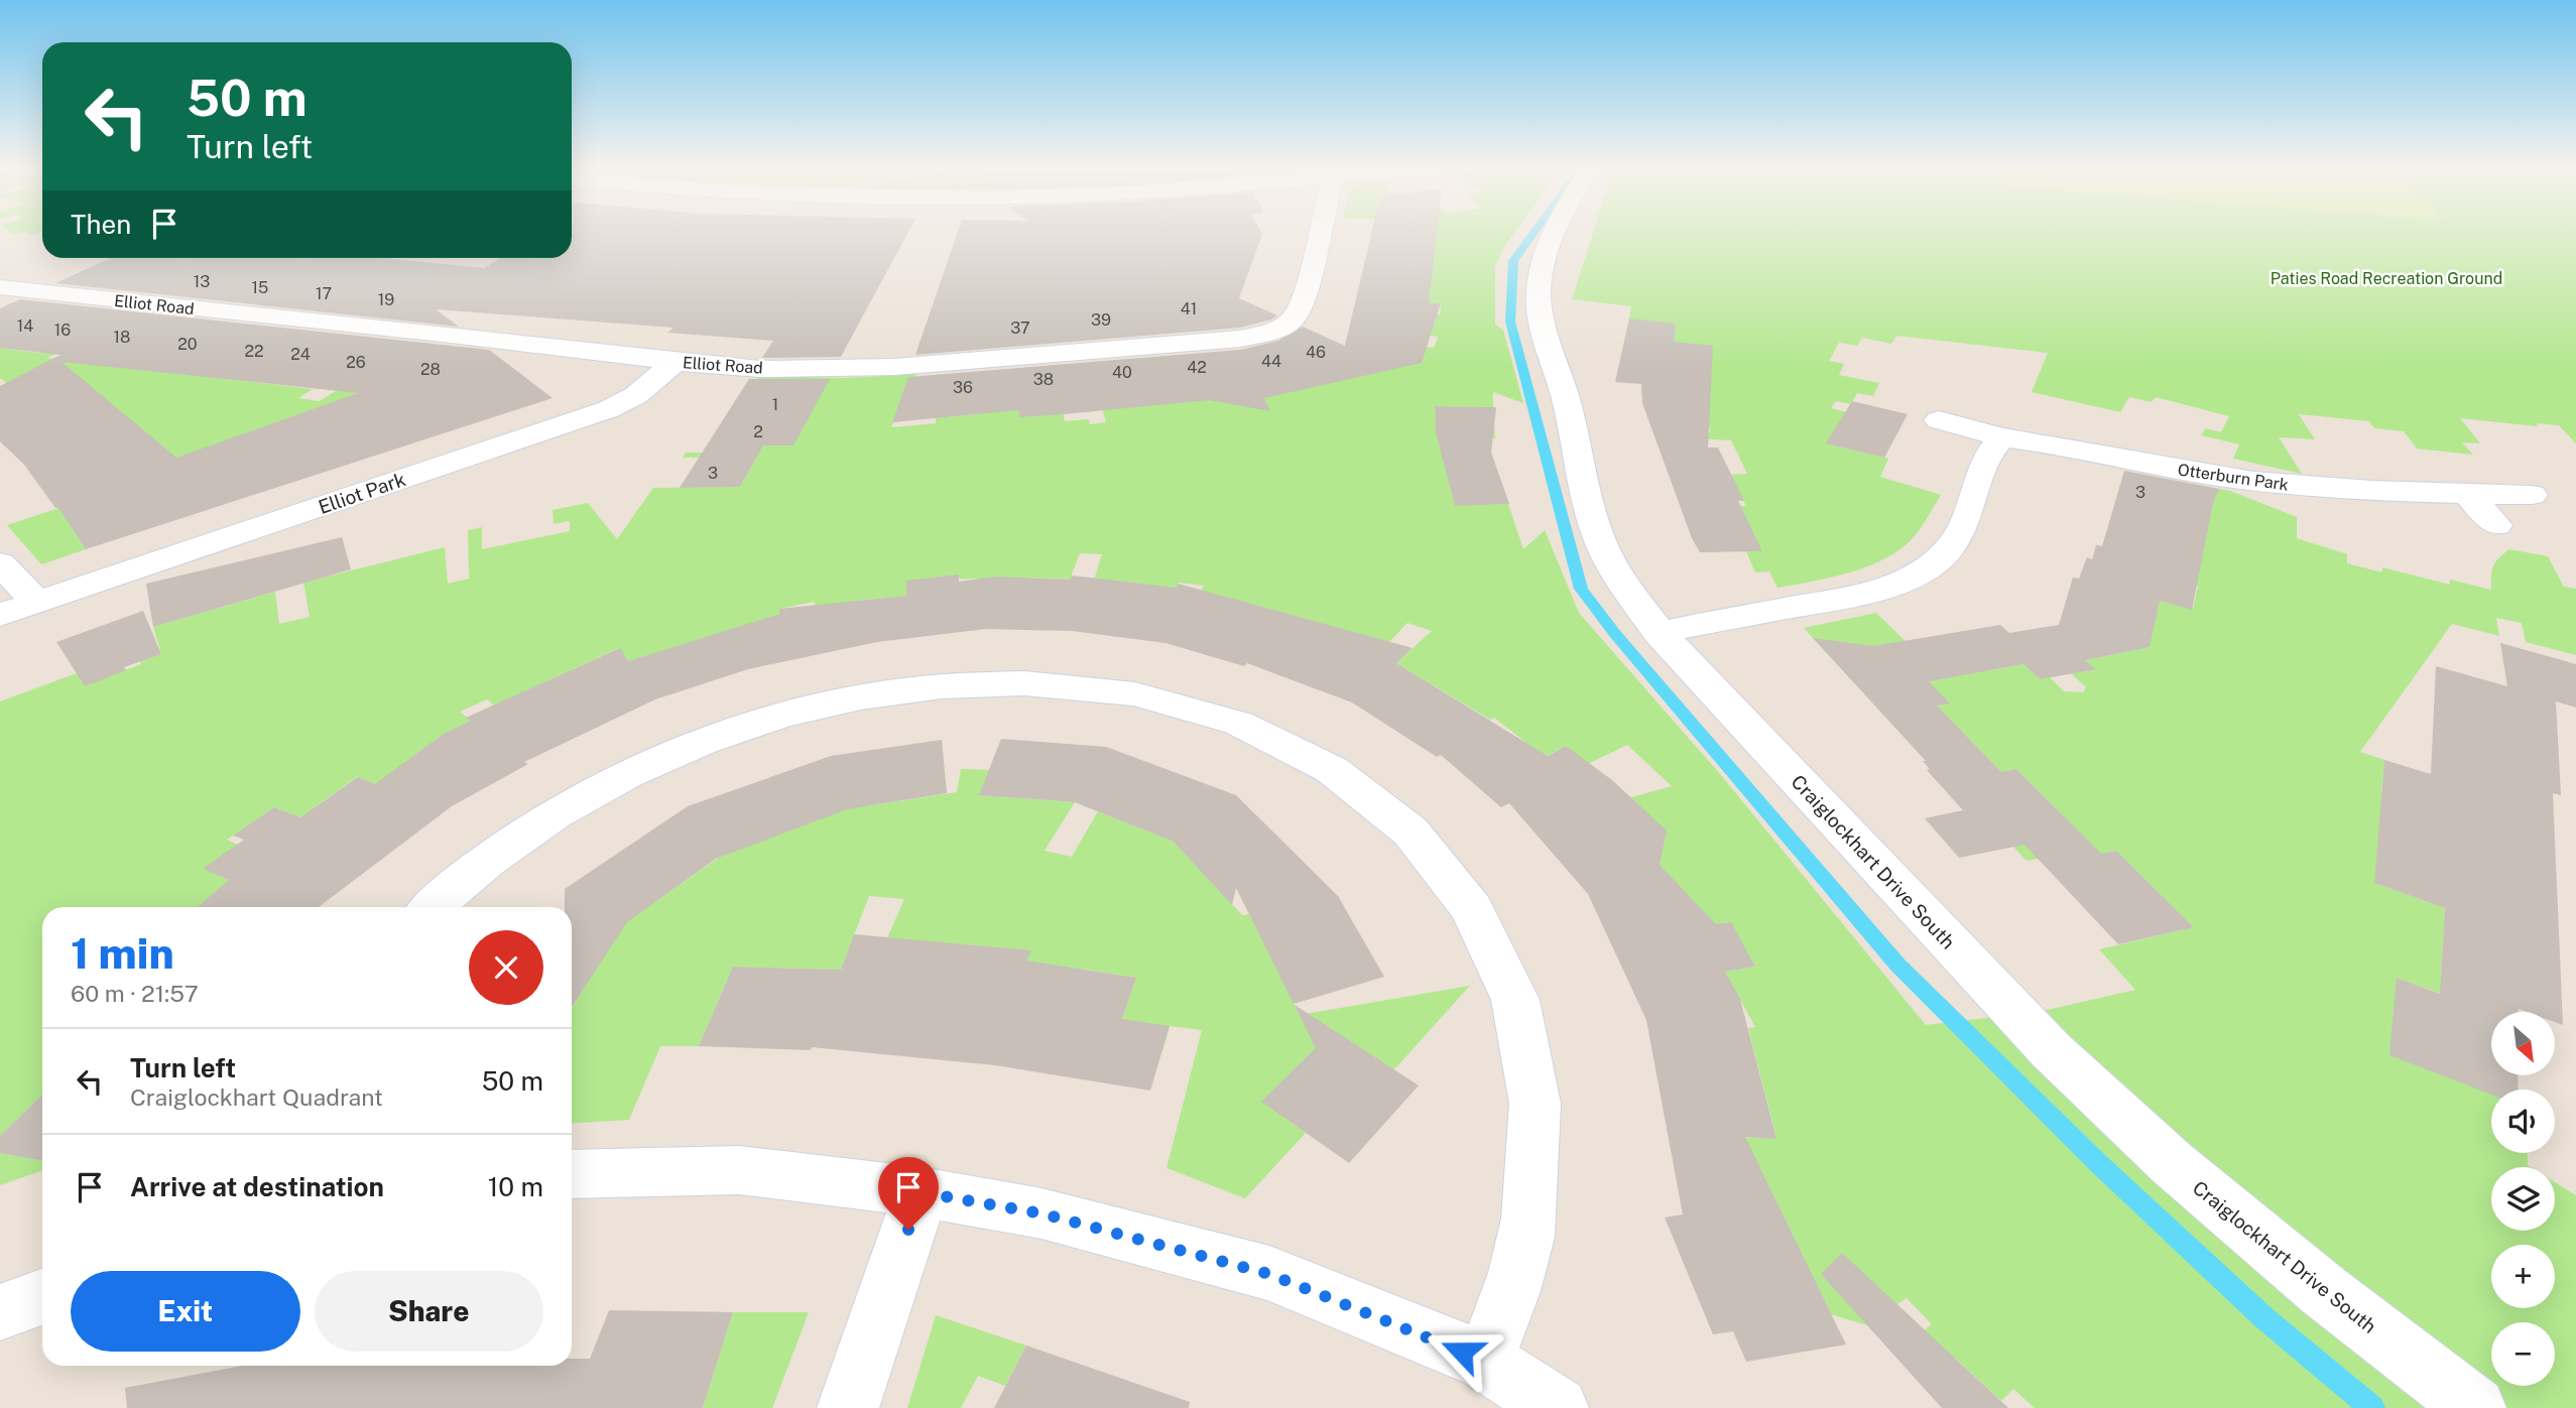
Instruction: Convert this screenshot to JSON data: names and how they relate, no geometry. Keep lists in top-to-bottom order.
{
  "streets": {
    "street": [
      "Elliot Road",
      "Otterburn Park",
      "Elliot Park",
      "Craiglockhart Drive South"
    ]
  },
  "crossings": [
    ["Elliot Road", "Elliot Park"]
  ],
  "parks": ["Paties Road Recreation Ground"],
  "house_numbers": [
    "13",
    "15",
    "17",
    "19",
    "41",
    "39",
    "14",
    "37",
    "16",
    "18",
    "20",
    "22",
    "46",
    "24",
    "44",
    "26",
    "42",
    "28",
    "40",
    "38",
    "36",
    "1",
    "2",
    "3",
    "3"
  ],
  "north": "bottom right",
  "page": {
    "turn": ["50 m", "Turn left"],
    "then": "Then",
    "heading": ["1 min", "60 m · 21:57"],
    "map_buttons": ["+", "−"],
    "list": [
      {
        "name": "Turn left",
        "note": "Craiglockhart Quadrant",
        "value": "50 m"
      },
      {
        "name": "Arrive at destination",
        "value": "10 m"
      }
    ],
    "buttons": ["Exit", "Share"]
  }
}
